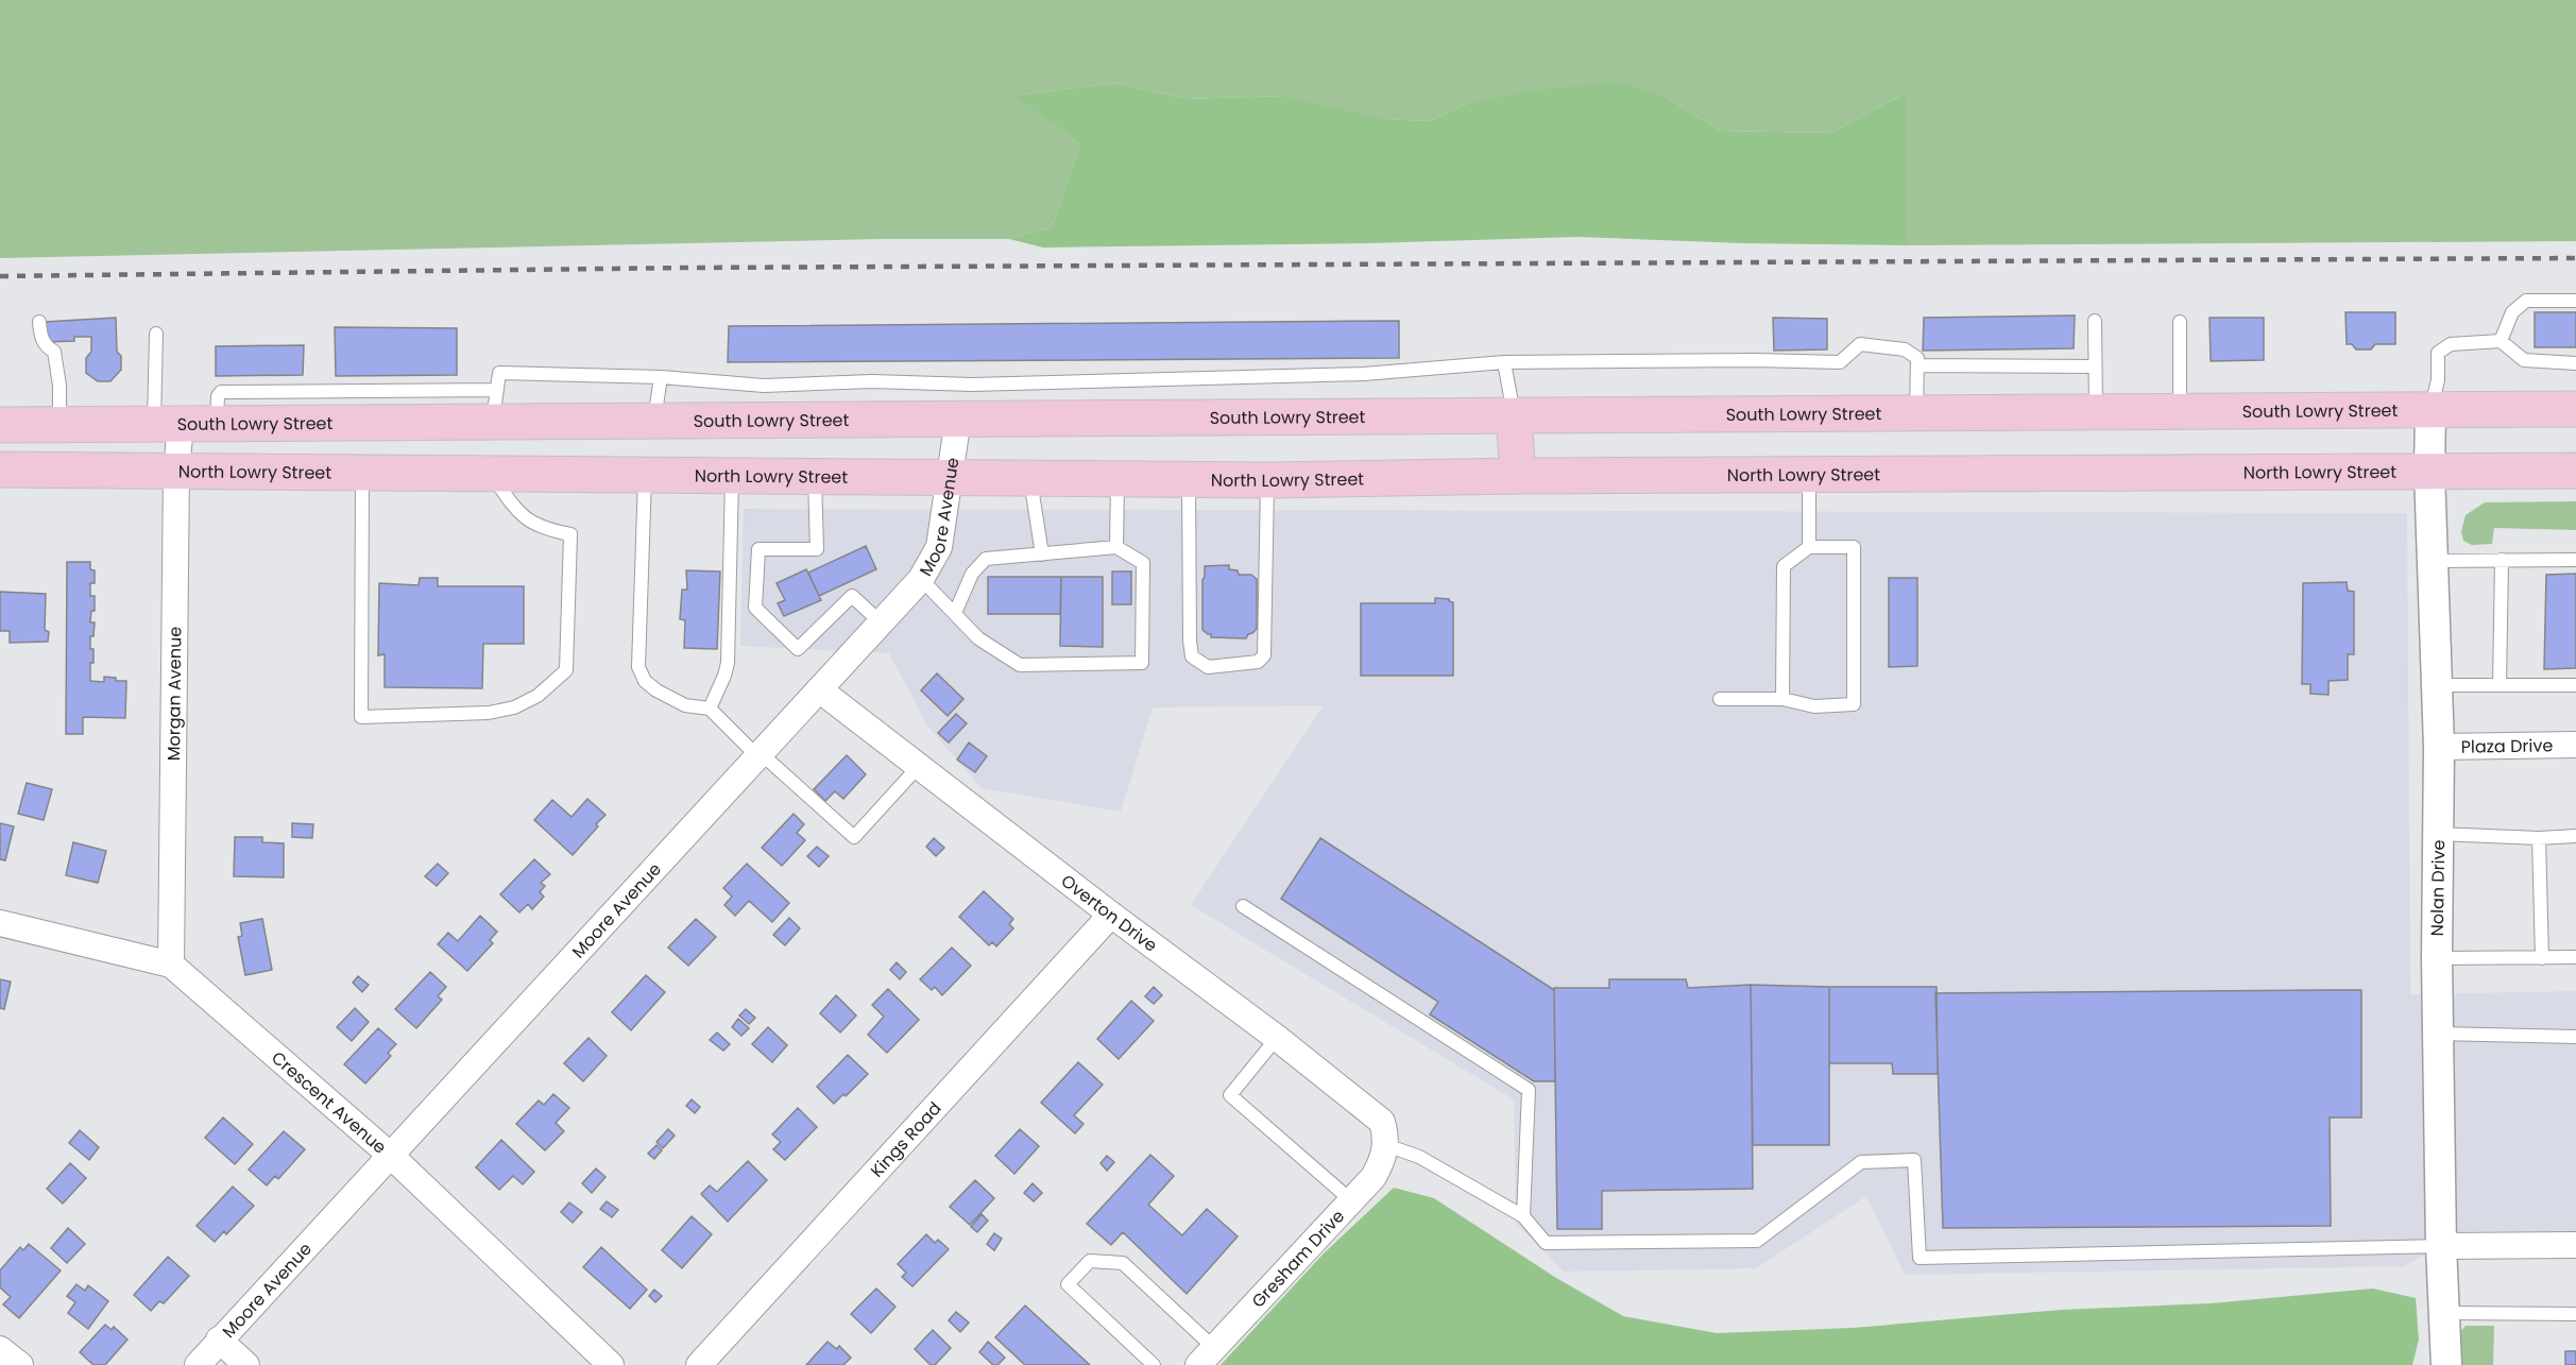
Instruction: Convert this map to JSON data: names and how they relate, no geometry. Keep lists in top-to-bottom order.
{
  "streets": {
    "main road": ["South Lowry Street", "North Lowry Street"],
    "street": [
      "Moore Avenue",
      "Morgan Avenue",
      "Plaza Drive",
      "Nolan Drive",
      "Overton Drive",
      "Crescent Avenue",
      "Kings Road",
      "Gresham Drive"
    ]
  },
  "crossings": [
    ["South Lowry Street", "Moore Avenue"],
    ["South Lowry Street", "Morgan Avenue"],
    ["South Lowry Street", "Nolan Drive"],
    ["North Lowry Street", "Moore Avenue"],
    ["North Lowry Street", "Morgan Avenue"],
    ["North Lowry Street", "Nolan Drive"],
    ["Moore Avenue", "Overton Drive"],
    ["Moore Avenue", "Crescent Avenue"],
    ["Morgan Avenue", "Crescent Avenue"],
    ["Plaza Drive", "Nolan Drive"],
    ["Overton Drive", "Kings Road"],
    ["Overton Drive", "Gresham Drive"]
  ]
}
